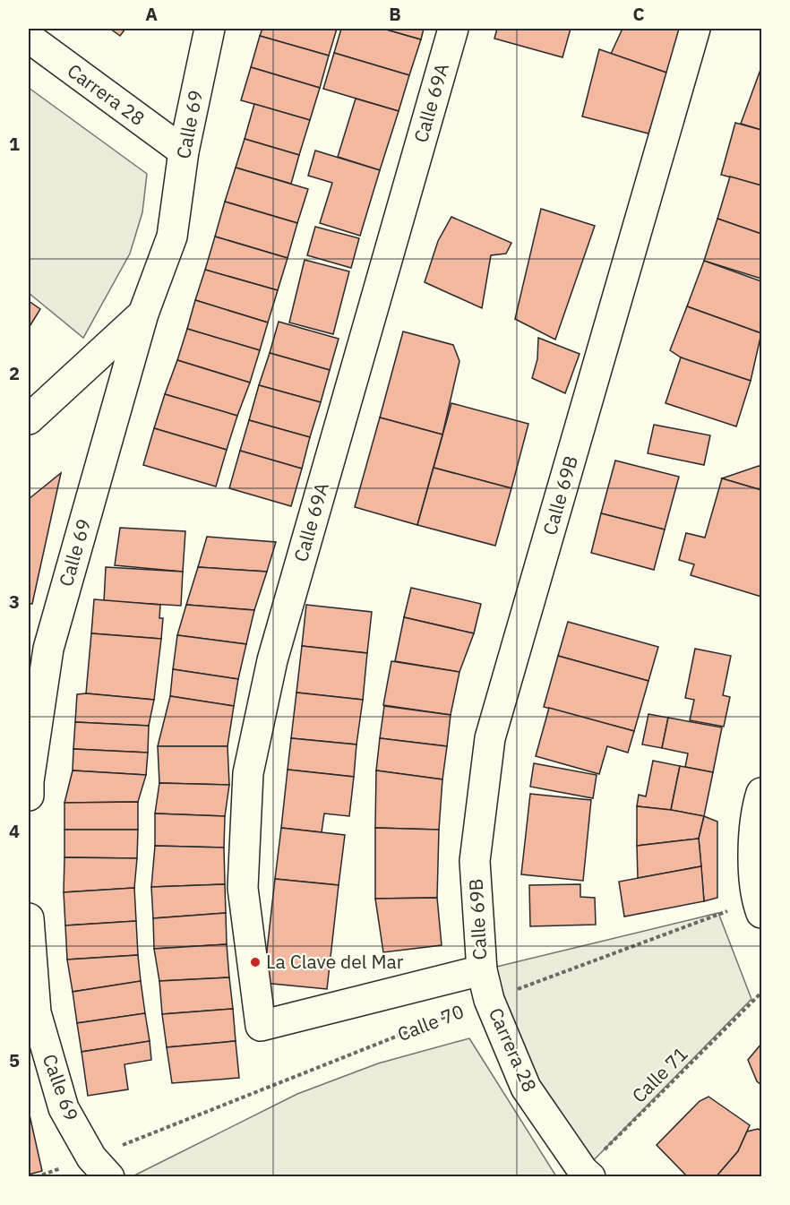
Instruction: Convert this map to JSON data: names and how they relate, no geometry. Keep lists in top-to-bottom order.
{
  "streets": {
    "street": [
      "Carrera 28",
      "Calle 69A",
      "Calle 69",
      "Calle 69B",
      "Calle 70"
    ],
    "path": ["Calle 71"]
  },
  "crossings": [
    ["Carrera 28", "Calle 69"],
    ["Carrera 28", "Calle 69B"],
    ["Carrera 28", "Calle 70"],
    ["Carrera 28", "Calle 71"],
    ["Calle 69A", "Calle 70"],
    ["Calle 69", "Calle 70"],
    ["Calle 69B", "Calle 70"]
  ],
  "places": ["La Clave del Mar"],
  "grid": {
    "columns": ["A", "B", "C"],
    "rows": [
      "1",
      "2",
      "3",
      "4",
      "5"
    ]
  }
}
